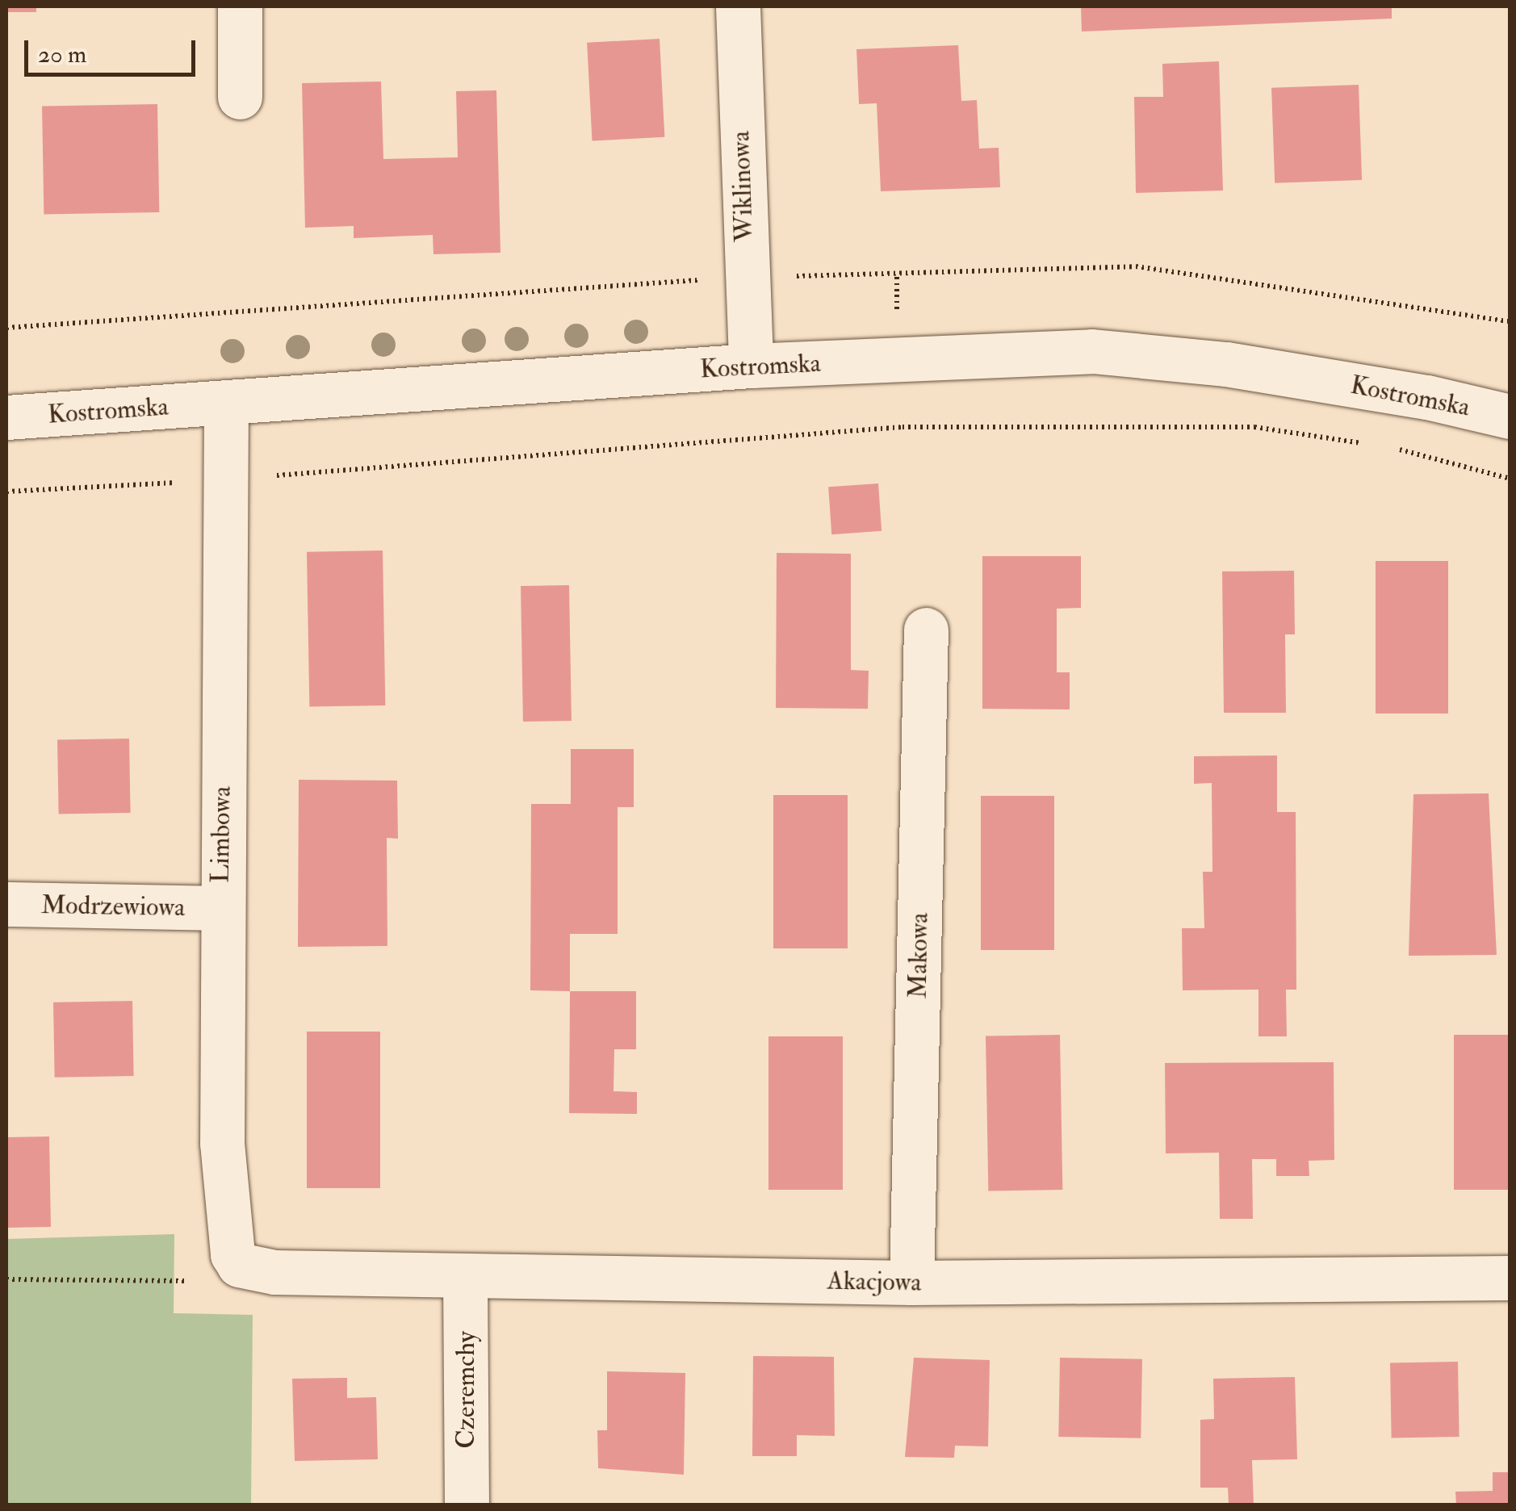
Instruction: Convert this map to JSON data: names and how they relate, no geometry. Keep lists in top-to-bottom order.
{
  "streets": {
    "street": [
      "Wiklinowa",
      "Kostromska",
      "Limbowa",
      "Modrzewiowa",
      "Makowa",
      "Akacjowa",
      "Czeremchy"
    ]
  },
  "crossings": [
    ["Wiklinowa", "Kostromska"],
    ["Kostromska", "Limbowa"],
    ["Limbowa", "Modrzewiowa"],
    ["Limbowa", "Akacjowa"],
    ["Makowa", "Akacjowa"],
    ["Akacjowa", "Czeremchy"]
  ],
  "scale_bar": "20 m"
}
